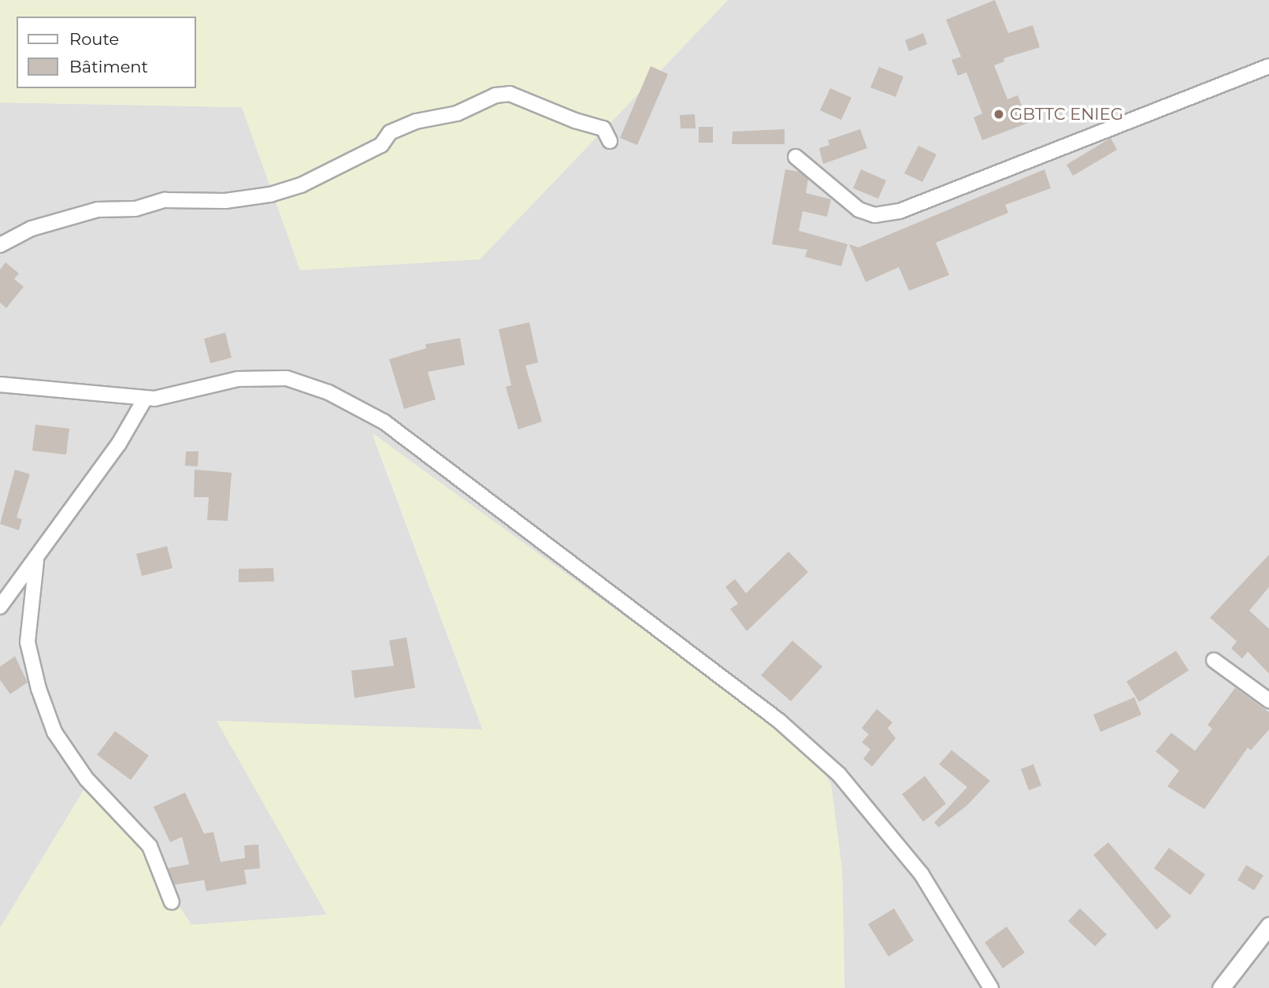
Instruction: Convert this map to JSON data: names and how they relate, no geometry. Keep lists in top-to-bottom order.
{
  "places": ["GBTTC ENIEG"],
  "legend": ["Route", "Bâtiment"]
}
